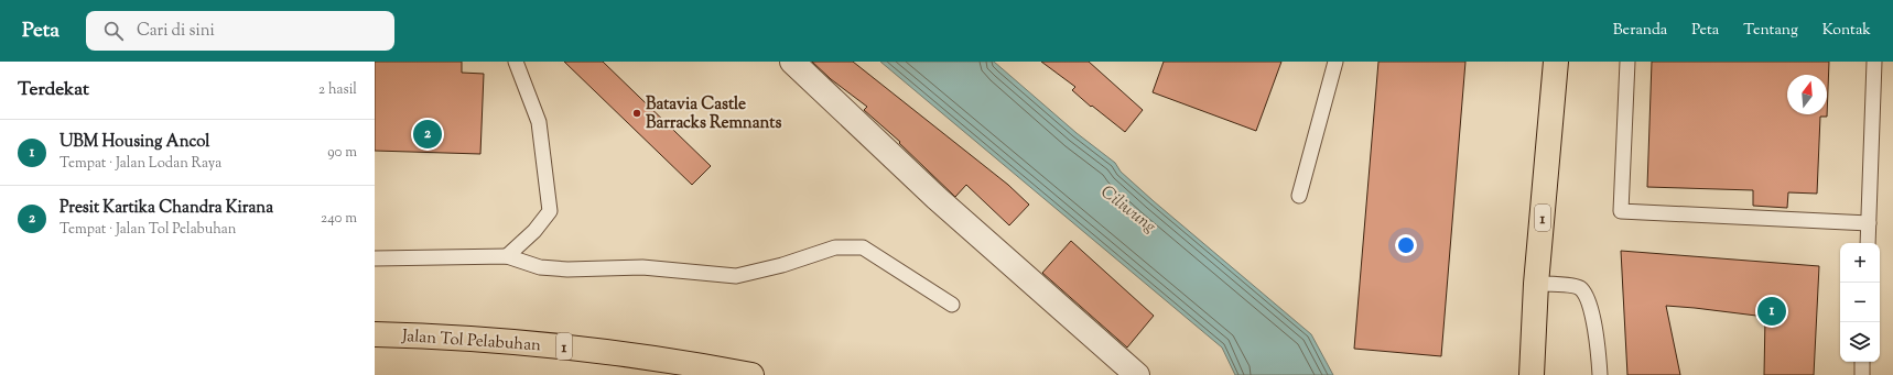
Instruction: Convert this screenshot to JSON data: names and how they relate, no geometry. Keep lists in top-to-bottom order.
{
  "streets": {
    "highway": ["1", "Jalan Tol Pelabuhan"]
  },
  "water": ["Ciliwung"],
  "places": ["Batavia Castle Barracks Remnants"],
  "north": "top",
  "page": {
    "header": "Peta",
    "search": "Cari di sini",
    "nav": [
      "Beranda",
      "Peta",
      "Tentang",
      "Kontak"
    ],
    "heading": ["Terdekat", "2 hasil"],
    "pins": ["2", "1"],
    "list": [
      {
        "mark": "1",
        "name": "UBM Housing Ancol",
        "note": "Tempat · Jalan Lodan Raya",
        "value": "90 m"
      },
      {
        "mark": "2",
        "name": "Presit Kartika Chandra Kirana",
        "note": "Tempat · Jalan Tol Pelabuhan",
        "value": "240 m"
      }
    ],
    "map_buttons": ["+", "−"]
  }
}
